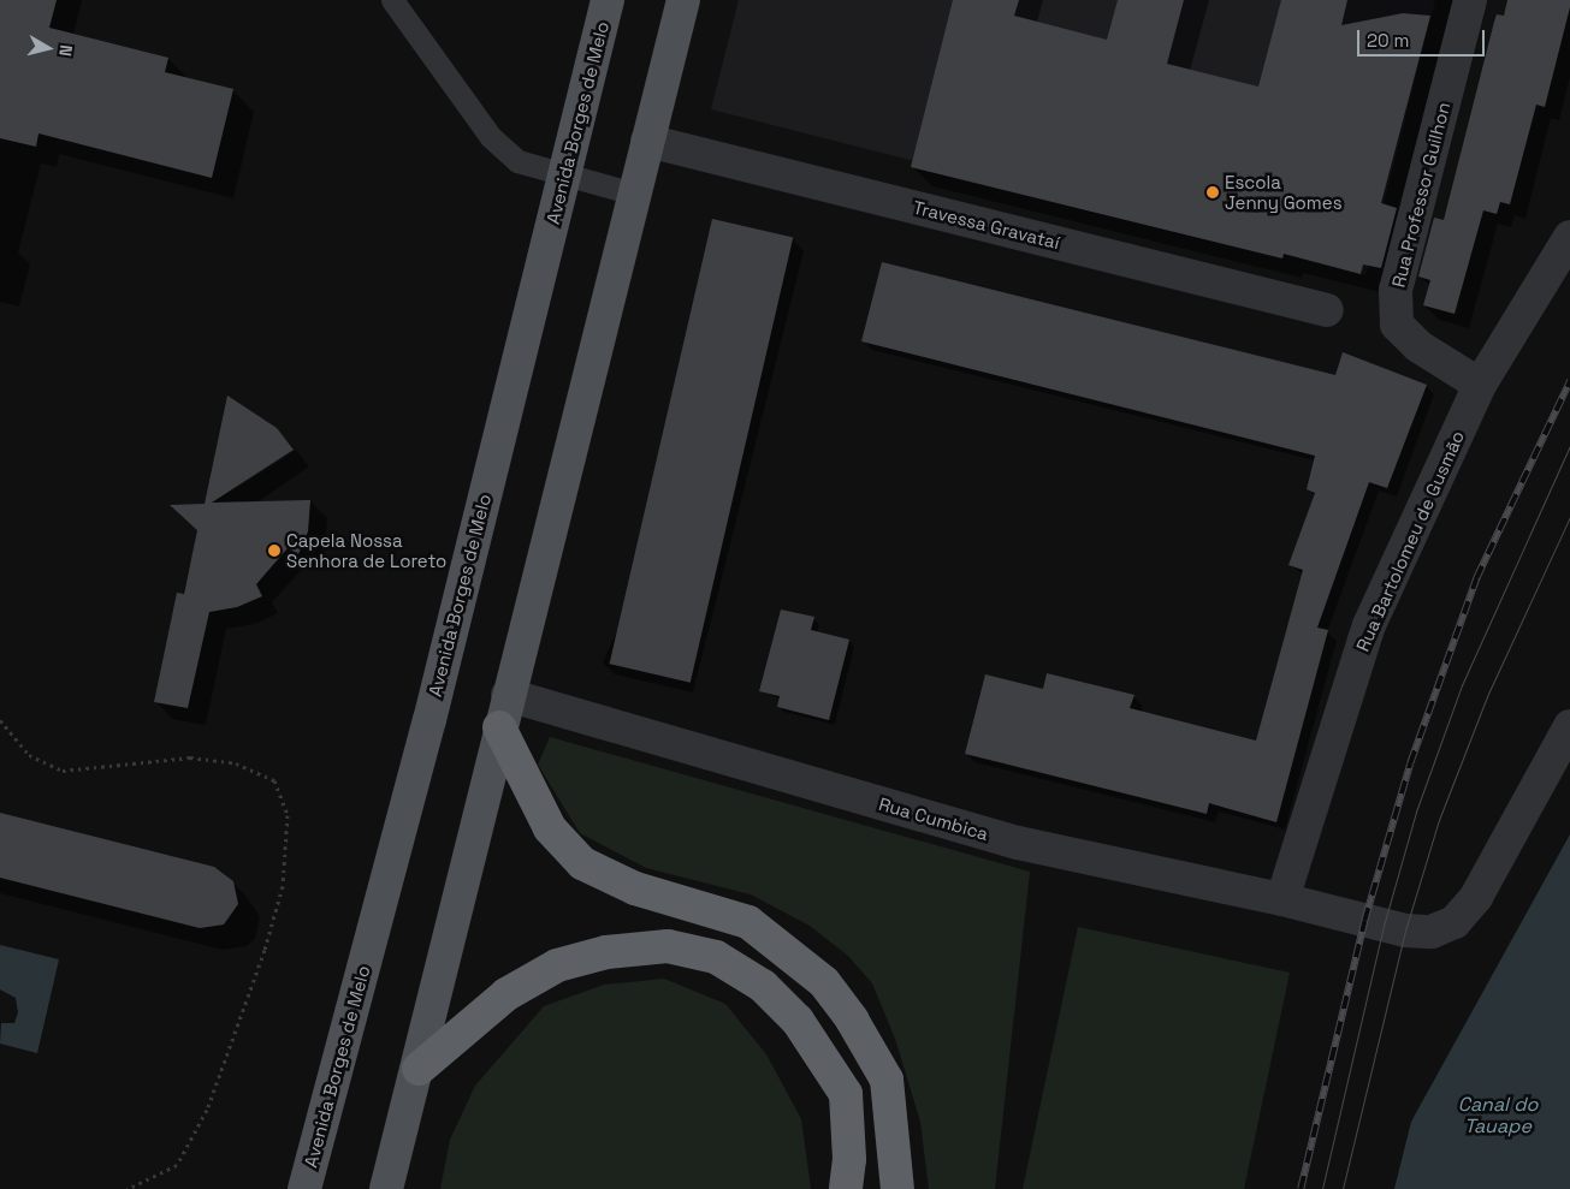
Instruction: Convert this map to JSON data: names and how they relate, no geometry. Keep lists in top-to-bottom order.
{
  "streets": {
    "main road": ["Avenida Borges de Melo"],
    "street": [
      "Rua Professor Guilhon",
      "Travessa Gravataí",
      "Rua Bartolomeu de Gusmão",
      "Rua Cumbica"
    ]
  },
  "crossings": [
    ["Rua Professor Guilhon", "Rua Bartolomeu de Gusmão"],
    ["Rua Bartolomeu de Gusmão", "Rua Cumbica"]
  ],
  "water": ["Canal do Tauape"],
  "places": ["Escola Jenny Gomes", "Capela Nossa Senhora de Loreto"],
  "scale_bar": "20 m",
  "north": "right"
}
